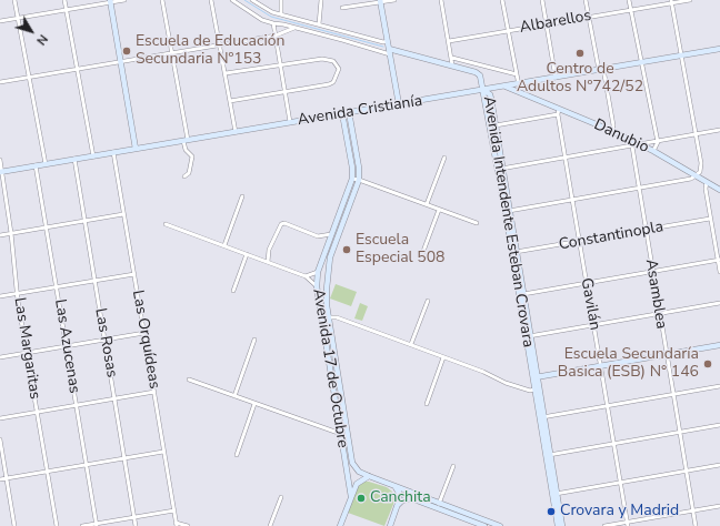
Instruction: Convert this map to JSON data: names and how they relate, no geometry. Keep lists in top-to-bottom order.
{
  "streets": {
    "main road": [
      "Avenida Cristianía",
      "Danubio",
      "Avenida Intendente Esteban Crovara",
      "Avenida 17 de Octubre"
    ],
    "street": [
      "Albarellos",
      "Constantinopla",
      "Asamblea",
      "Gavilán",
      "Las Orquídeas",
      "Las Rosas",
      "Las Azucenas",
      "Las Margaritas"
    ]
  },
  "crossings": [
    ["Avenida Cristianía", "Danubio"],
    ["Avenida Cristianía", "Avenida Intendente Esteban Crovara"],
    ["Avenida Cristianía", "Las Orquídeas"],
    ["Avenida Cristianía", "Las Rosas"],
    ["Avenida Cristianía", "Las Azucenas"],
    ["Avenida Cristianía", "Las Margaritas"],
    ["Avenida Cristianía", "Avenida 17 de Octubre"],
    ["Danubio", "Asamblea"],
    ["Danubio", "Gavilán"],
    ["Avenida Intendente Esteban Crovara", "Constantinopla"],
    ["Constantinopla", "Asamblea"],
    ["Constantinopla", "Gavilán"]
  ],
  "places": [
    "Escuela de Educación Secundaria Nº153",
    "Centro de Adultos Nº742/52",
    "Escuela Especial 508",
    "Escuela Secundaría Basica (ESB) N° 146",
    "Canchita",
    "Crovara y Madrid"
  ],
  "north": "bottom right"
}
